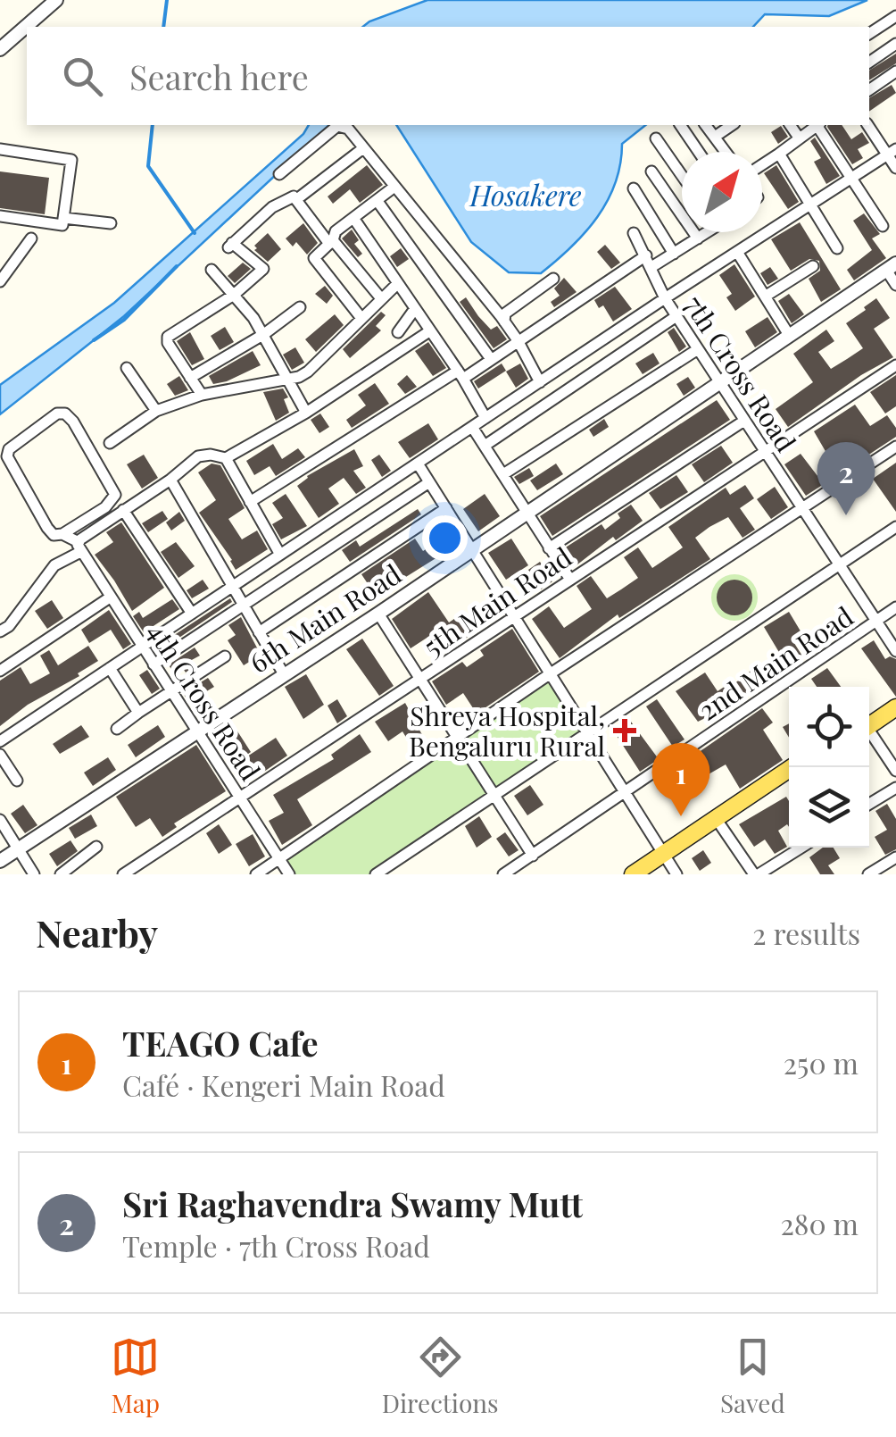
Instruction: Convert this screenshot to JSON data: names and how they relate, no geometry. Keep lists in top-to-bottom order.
{
  "streets": {
    "street": [
      "7th Cross Road",
      "5th Main Road",
      "6th Main Road",
      "2nd Main Road",
      "4th Cross Road"
    ]
  },
  "crossings": [
    ["7th Cross Road", "5th Main Road"],
    ["7th Cross Road", "6th Main Road"],
    ["7th Cross Road", "2nd Main Road"],
    ["5th Main Road", "4th Cross Road"],
    ["6th Main Road", "4th Cross Road"]
  ],
  "water": ["Hosakere"],
  "places": {
    "health": ["Shreya Hospital, Bengaluru Rural"]
  },
  "north": "top right",
  "page": {
    "search": "Search here",
    "pins": ["2", "1"],
    "heading": ["Nearby", "2 results"],
    "list": [
      {
        "mark": "1",
        "name": "TEAGO Cafe",
        "note": "Café · Kengeri Main Road",
        "value": "250 m"
      },
      {
        "mark": "2",
        "name": "Sri Raghavendra Swamy Mutt",
        "note": "Temple · 7th Cross Road",
        "value": "280 m"
      }
    ],
    "nav": ["Map", "Directions", "Saved"]
  }
}
